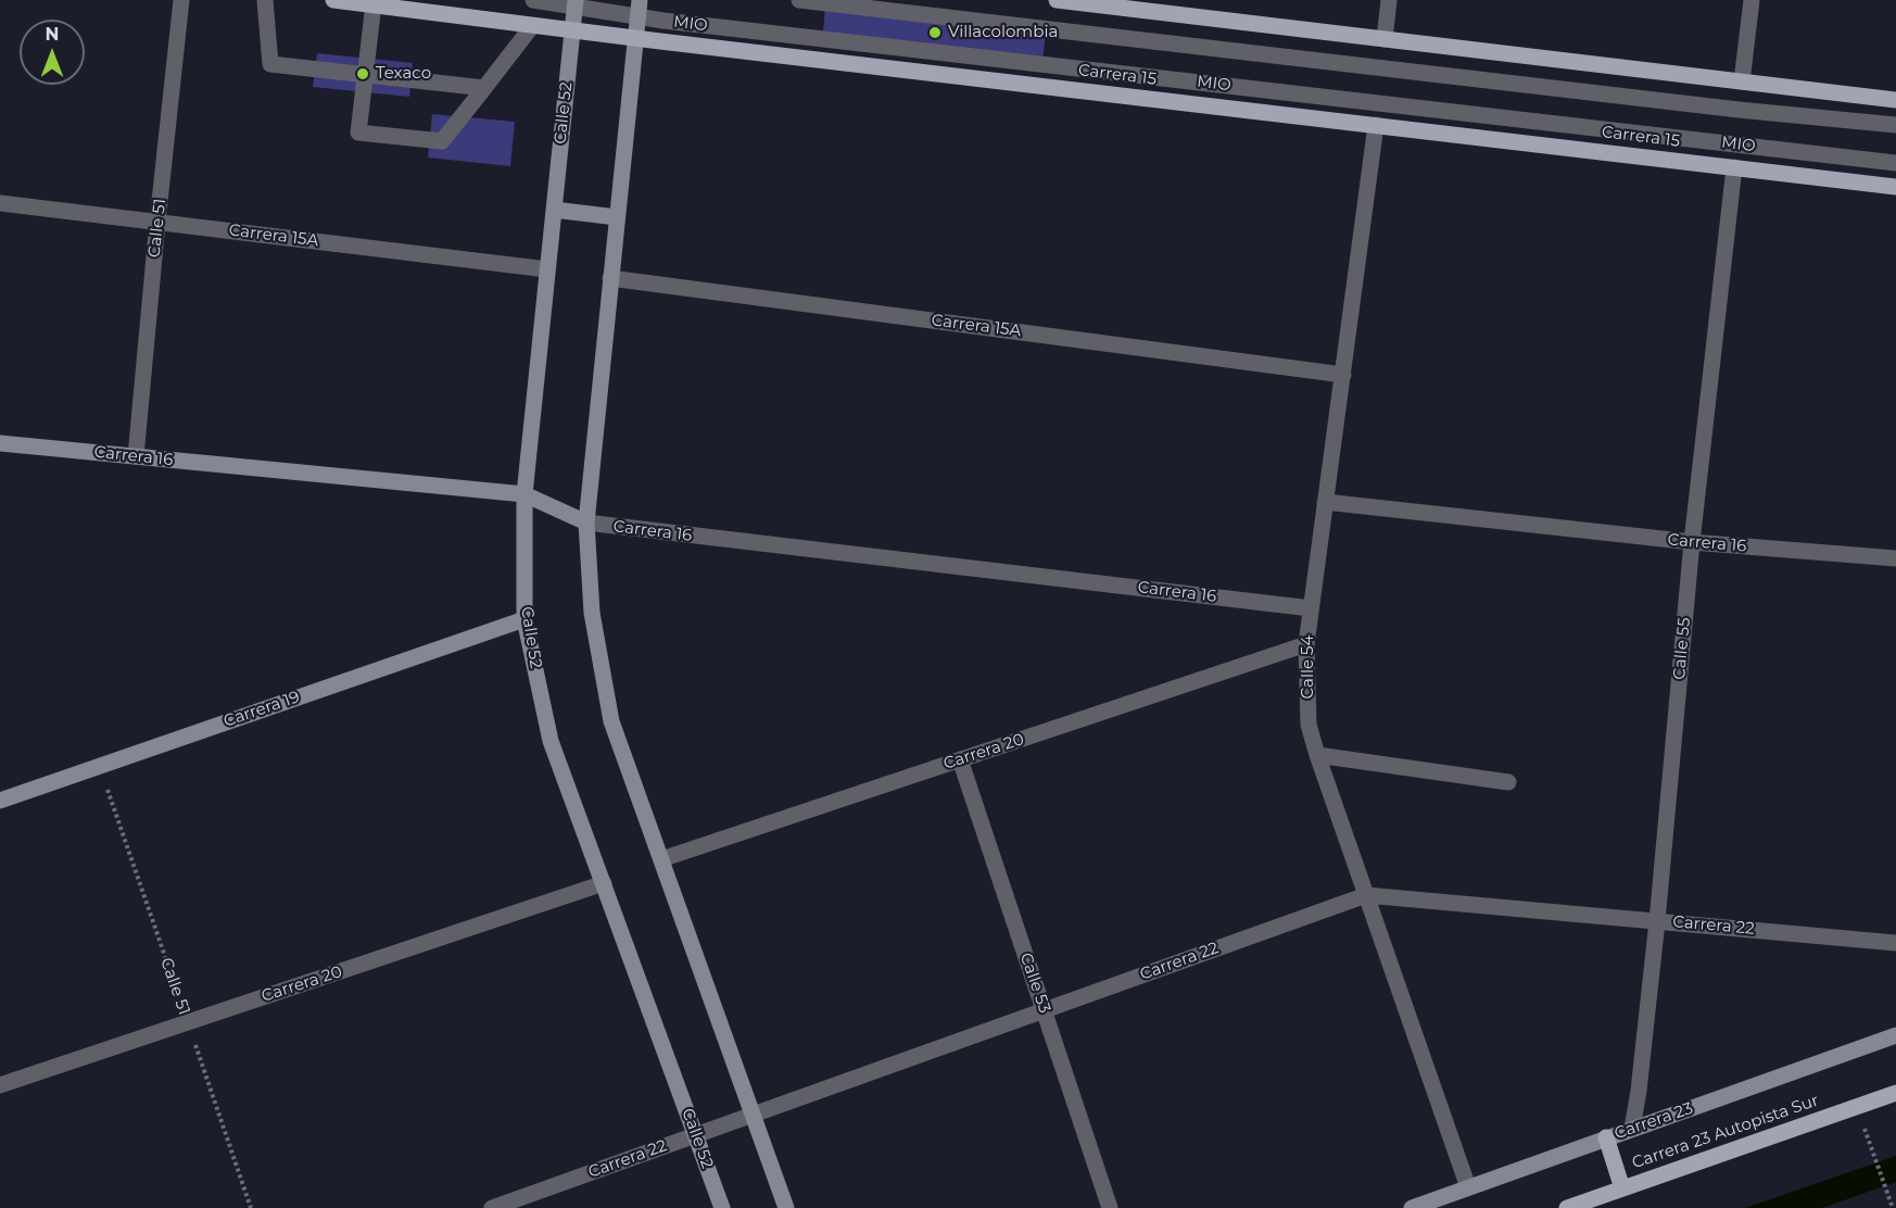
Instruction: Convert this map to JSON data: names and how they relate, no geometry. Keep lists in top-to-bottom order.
{
  "streets": {
    "main road": ["Carrera 15", "Carrera 23 Autopista Sur"],
    "street": [
      "MIO",
      "Calle 52",
      "Calle 51",
      "Carrera 15A",
      "Carrera 16",
      "Calle 55",
      "Calle 54",
      "Carrera 19",
      "Carrera 20",
      "Carrera 22",
      "Calle 53",
      "Carrera 23"
    ]
  },
  "crossings": [
    ["MIO", "Calle 52"],
    ["Carrera 15", "Calle 52"],
    ["Carrera 15", "Calle 55"],
    ["Carrera 15", "Calle 54"],
    ["Calle 52", "Carrera 15A"],
    ["Calle 52", "Carrera 16"],
    ["Calle 52", "Carrera 19"],
    ["Calle 52", "Carrera 20"],
    ["Calle 52", "Carrera 22"],
    ["Calle 51", "Carrera 15A"],
    ["Calle 51", "Carrera 16"],
    ["Calle 51", "Carrera 19"],
    ["Calle 51", "Carrera 20"],
    ["Carrera 15A", "Calle 54"],
    ["Carrera 16", "Calle 55"],
    ["Carrera 16", "Calle 54"],
    ["Calle 55", "Carrera 22"],
    ["Calle 55", "Carrera 23"],
    ["Calle 54", "Carrera 20"],
    ["Calle 54", "Carrera 22"],
    ["Calle 54", "Carrera 23"],
    ["Carrera 20", "Calle 53"],
    ["Carrera 22", "Calle 53"]
  ],
  "places": ["Villacolombia", "Texaco"],
  "north": "top"
}
